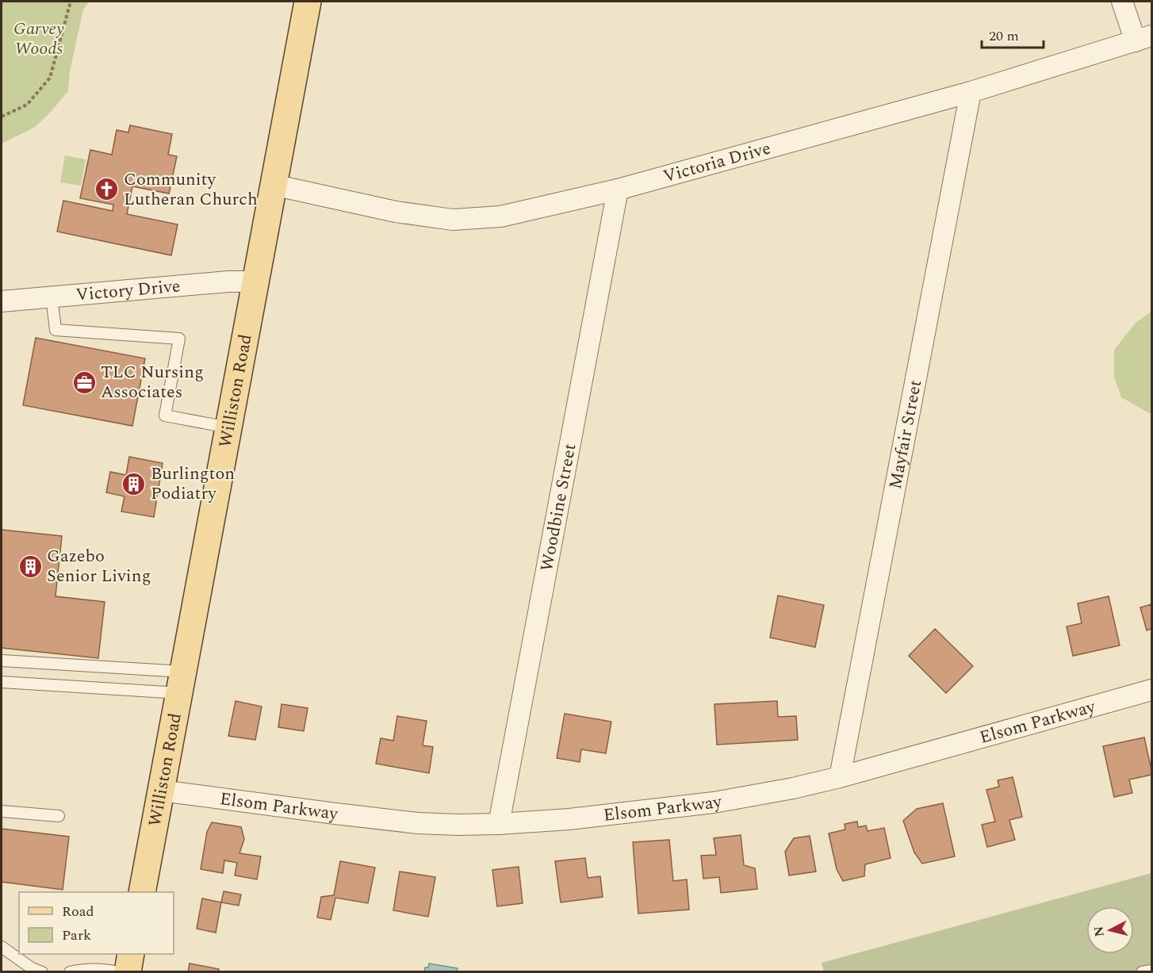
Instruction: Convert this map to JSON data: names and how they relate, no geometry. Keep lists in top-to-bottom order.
{
  "streets": {
    "main road": ["Williston Road"],
    "street": [
      "Victoria Drive",
      "Victory Drive",
      "Mayfair Street",
      "Woodbine Street",
      "Elsom Parkway"
    ]
  },
  "crossings": [
    ["Victoria Drive", "Williston Road"],
    ["Victoria Drive", "Mayfair Street"],
    ["Victoria Drive", "Woodbine Street"],
    ["Victory Drive", "Williston Road"],
    ["Williston Road", "Elsom Parkway"],
    ["Mayfair Street", "Elsom Parkway"],
    ["Woodbine Street", "Elsom Parkway"]
  ],
  "parks": ["Garvey Woods"],
  "places": {
    "church": ["Community Lutheran Church"],
    "office": ["TLC Nursing Associates"],
    "building": ["Burlington Podiatry", "Gazebo Senior Living"]
  },
  "legend": ["Road", "Park"],
  "scale_bar": "20 m",
  "north": "left"
}
